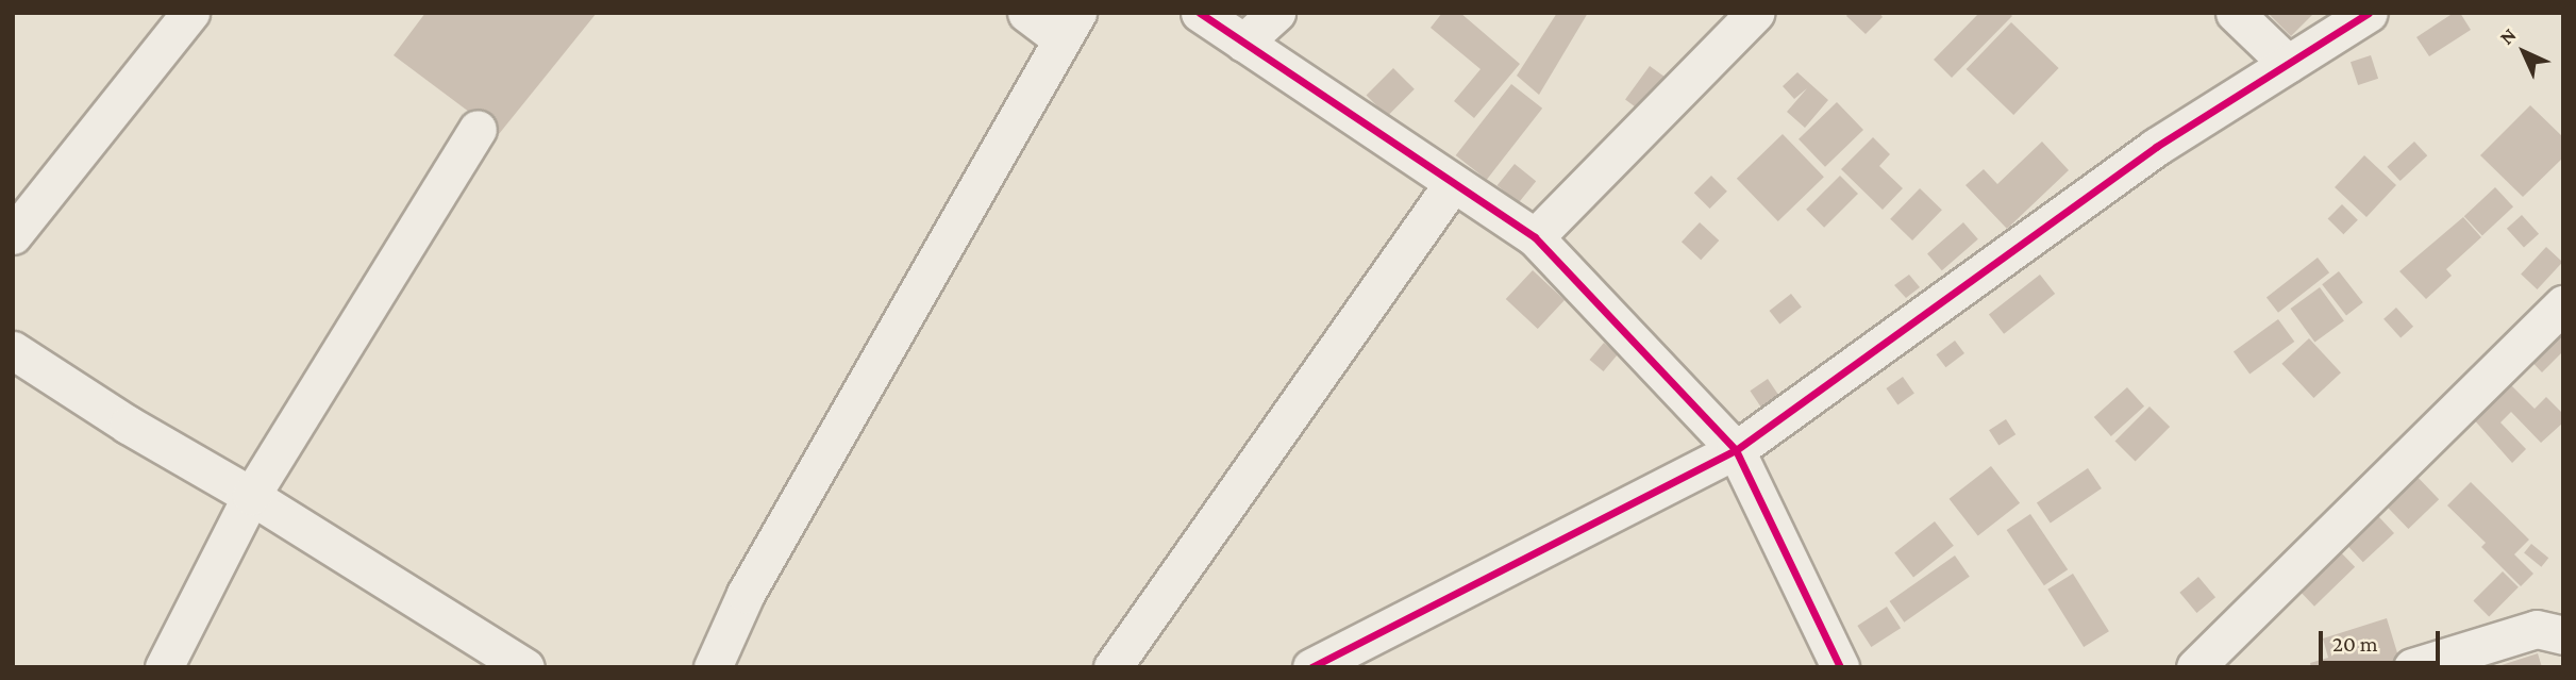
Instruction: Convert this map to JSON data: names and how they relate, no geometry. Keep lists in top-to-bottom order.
{
  "scale_bar": "20 m",
  "north": "top left"
}
